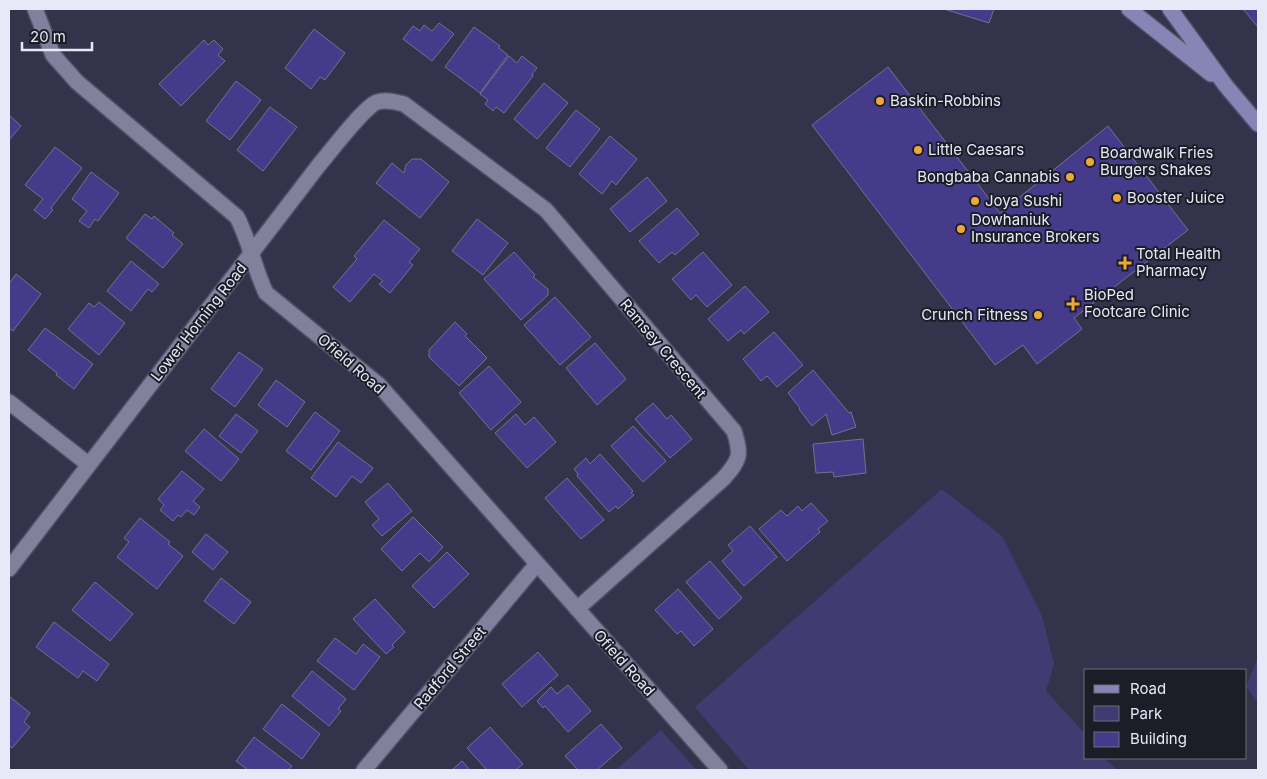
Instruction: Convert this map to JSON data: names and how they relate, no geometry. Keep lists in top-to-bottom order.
{
  "streets": {
    "street": [
      "Lower Horning Road",
      "Ramsey Crescent",
      "Ofield Road",
      "Radford Street"
    ]
  },
  "crossings": [
    ["Lower Horning Road", "Ramsey Crescent"],
    ["Lower Horning Road", "Ofield Road"],
    ["Ramsey Crescent", "Ofield Road"],
    ["Ofield Road", "Radford Street"]
  ],
  "places": {
    "other": [
      "Baskin-Robbins",
      "Little Caesars",
      "Boardwalk Fries Burgers Shakes",
      "Bongbaba Cannabis",
      "Booster Juice",
      "Joya Sushi",
      "Dowhaniuk Insurance Brokers",
      "Crunch Fitness"
    ],
    "health": ["Total Health Pharmacy", "BioPed Footcare Clinic"]
  },
  "legend": ["Road", "Park", "Building"],
  "scale_bar": "20 m"
}
